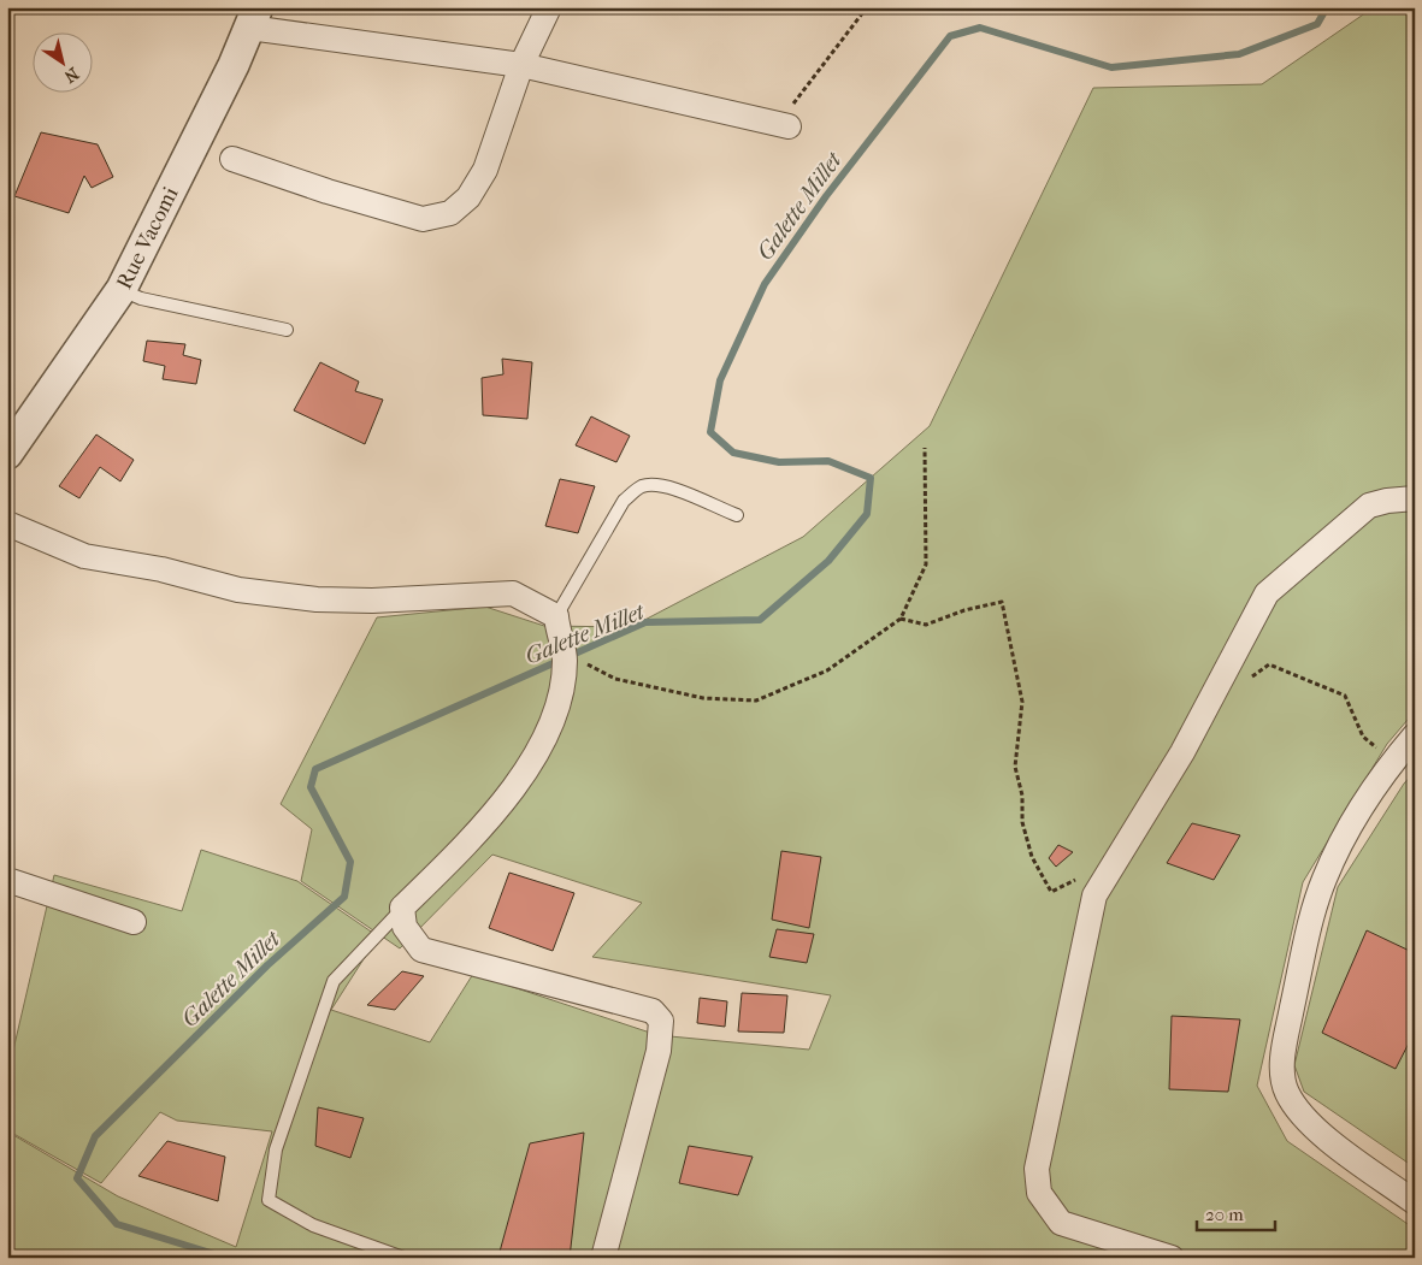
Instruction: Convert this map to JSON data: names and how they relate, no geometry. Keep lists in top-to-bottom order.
{
  "streets": {
    "street": ["Rue Vacomi"]
  },
  "water": ["Galette Millet"],
  "scale_bar": "20 m",
  "north": "bottom right"
}
